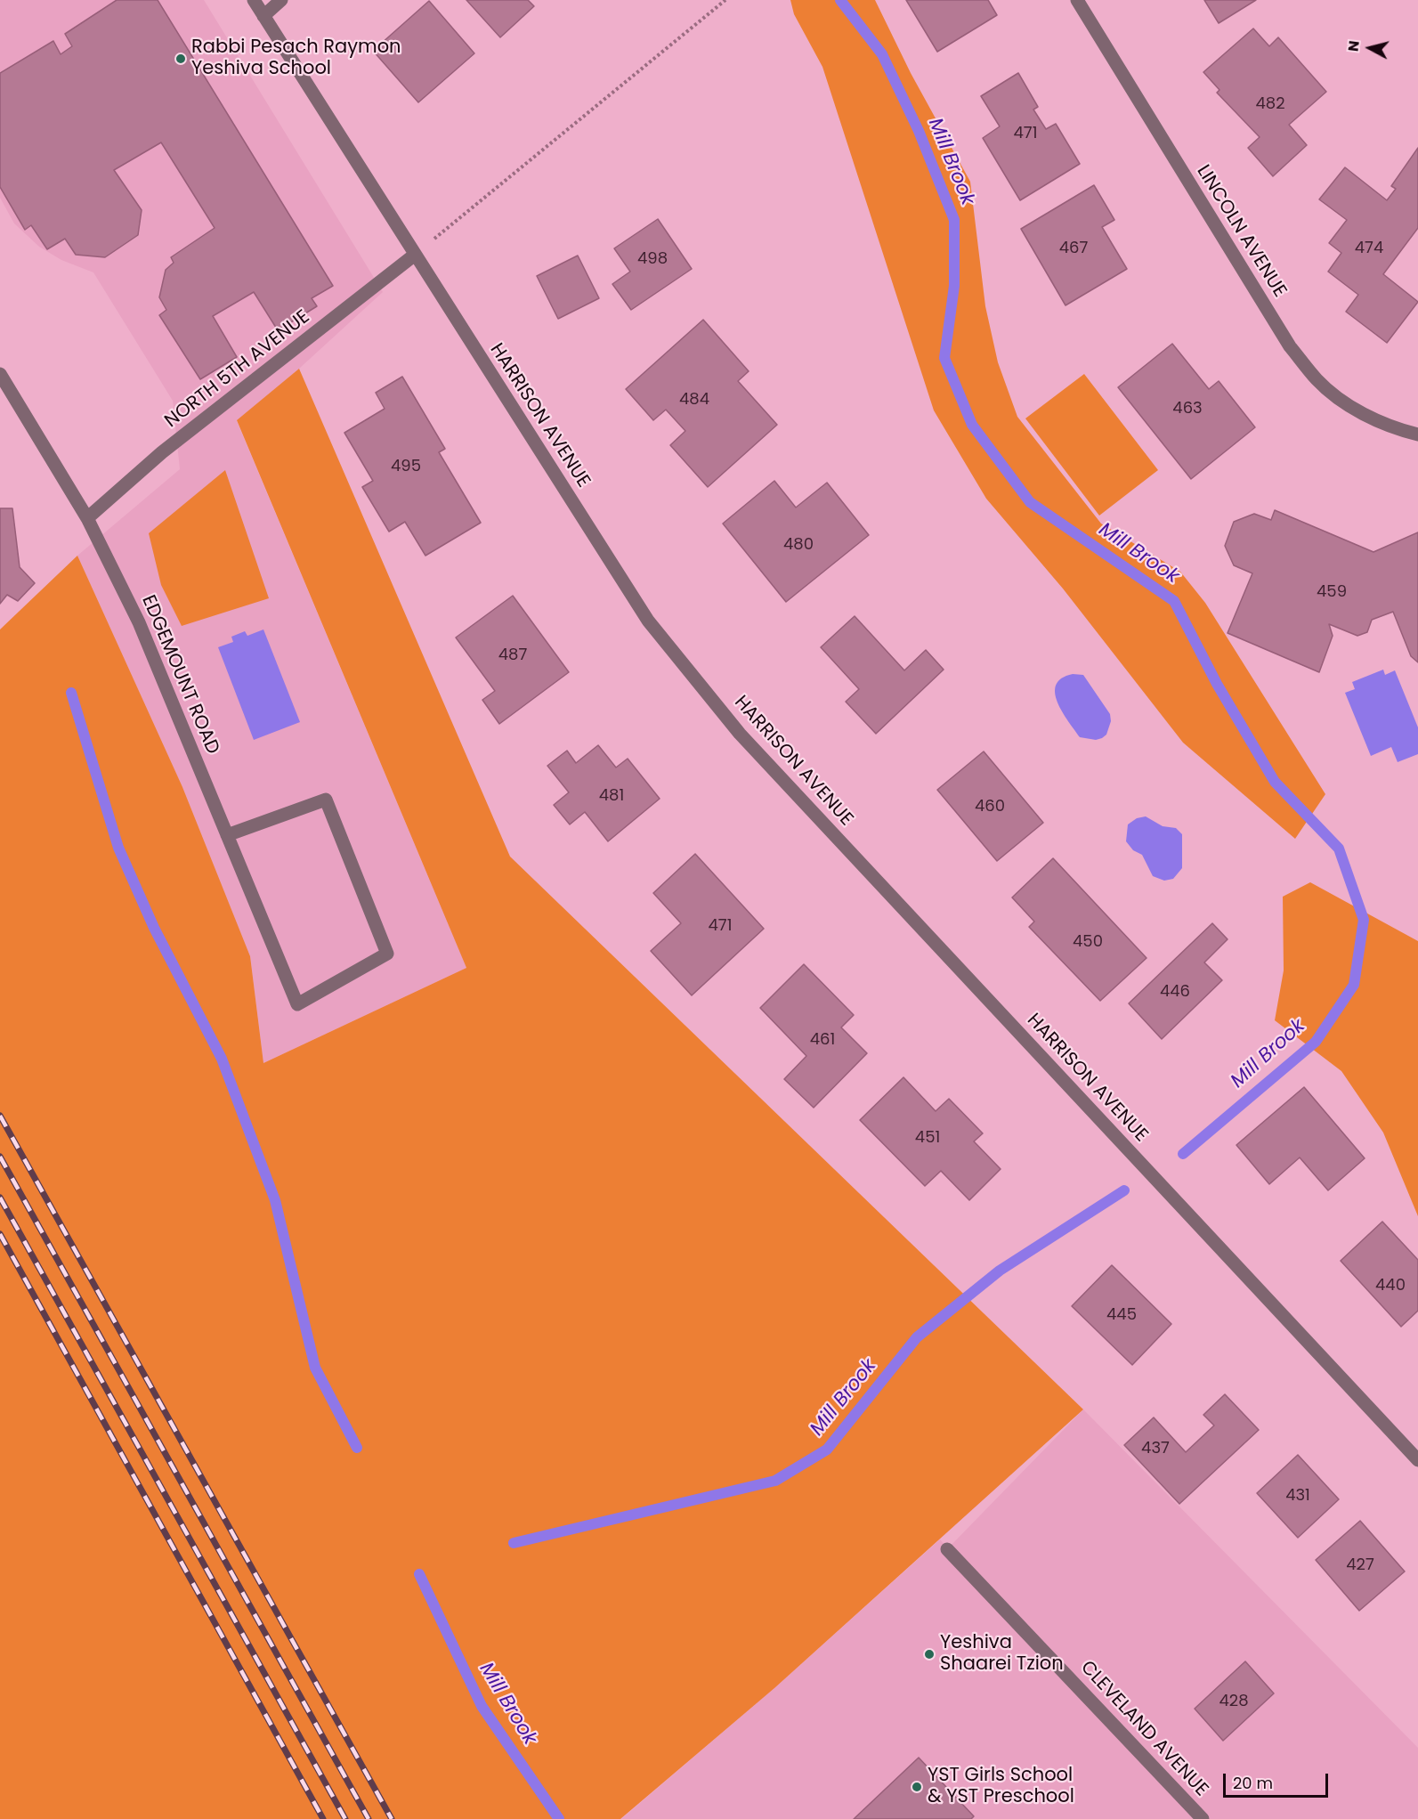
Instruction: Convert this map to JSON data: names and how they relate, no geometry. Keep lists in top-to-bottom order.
{
  "streets": {
    "street": [
      "LINCOLN AVENUE",
      "NORTH 5TH AVENUE",
      "HARRISON AVENUE",
      "EDGEMOUNT ROAD",
      "CLEVELAND AVENUE"
    ]
  },
  "crossings": [
    ["NORTH 5TH AVENUE", "HARRISON AVENUE"],
    ["NORTH 5TH AVENUE", "EDGEMOUNT ROAD"]
  ],
  "water": ["Mill Brook"],
  "places": ["Rabbi Pesach Raymon Yeshiva School", "Yeshiva Shaarei Tzion", "YST Girls School & YST Preschool"],
  "house_numbers": [
    "482",
    "471",
    "467",
    "474",
    "498",
    "484",
    "463",
    "495",
    "480",
    "459",
    "487",
    "481",
    "460",
    "471",
    "450",
    "446",
    "461",
    "451",
    "440",
    "445",
    "437",
    "431",
    "427",
    "428"
  ],
  "scale_bar": "20 m",
  "north": "left"
}
